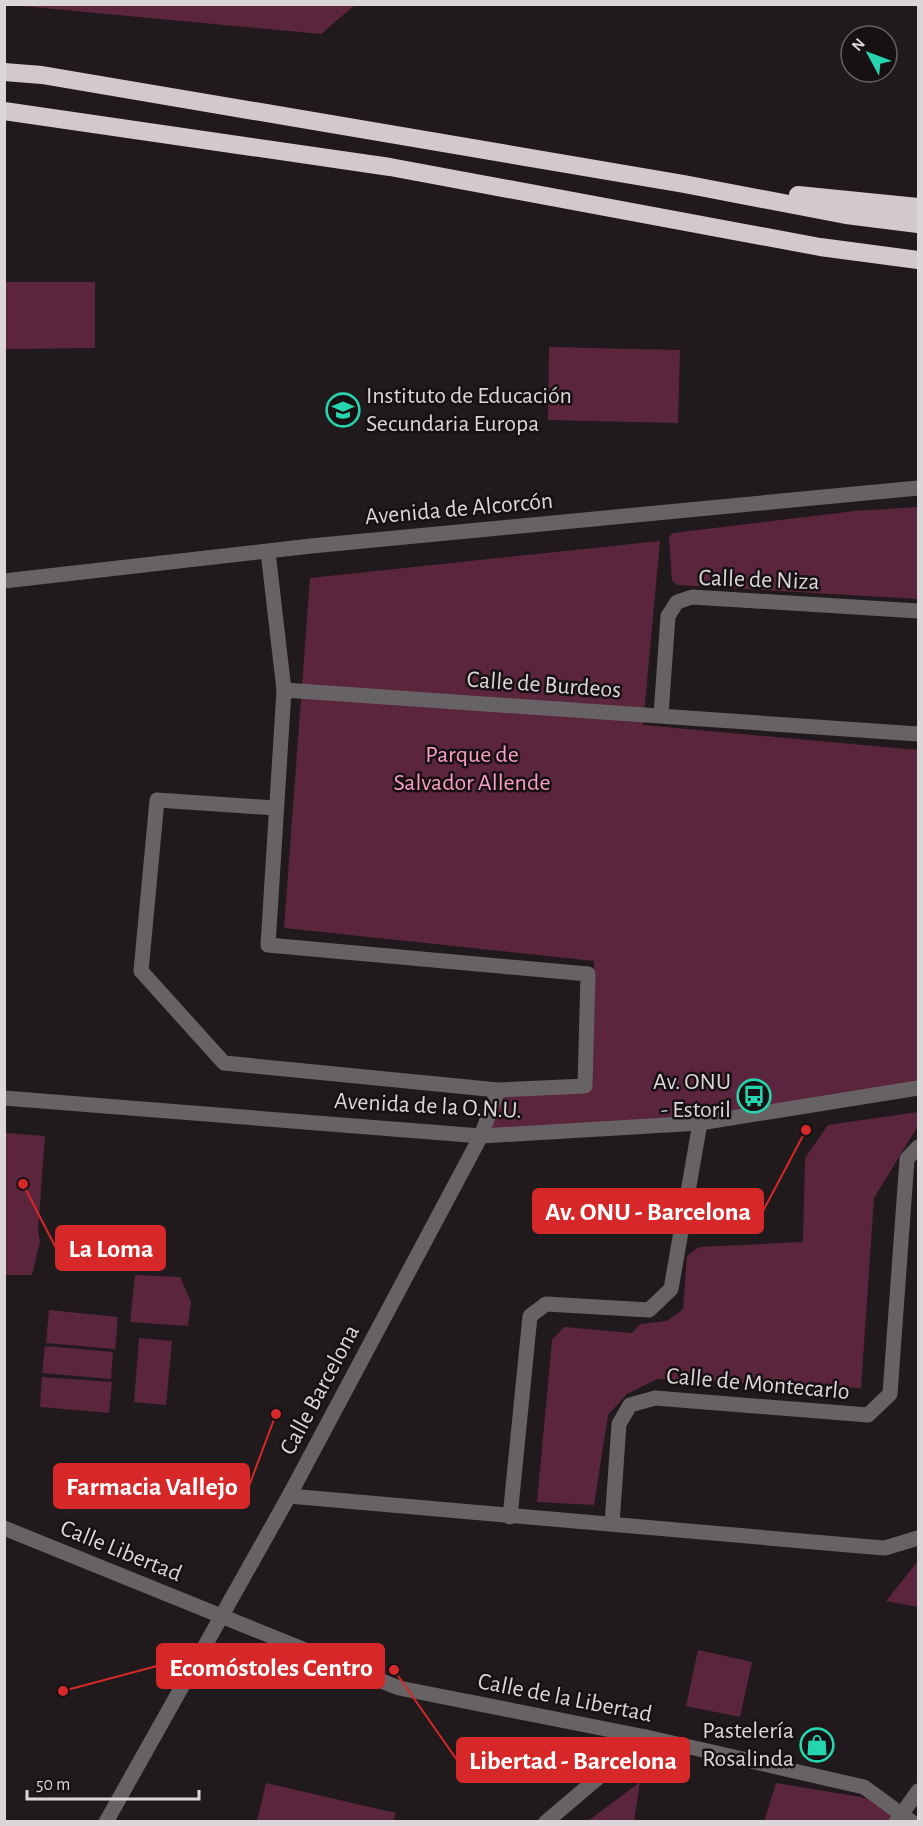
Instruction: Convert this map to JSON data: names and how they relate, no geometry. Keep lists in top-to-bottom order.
{
  "streets": {
    "street": [
      "Avenida de Alcorcón",
      "Calle de Niza",
      "Calle de Burdeos",
      "Avenida de la O.N.U.",
      "Calle de Montecarlo",
      "Calle Barcelona",
      "Calle Libertad",
      "Calle de la Libertad"
    ]
  },
  "crossings": [
    ["Calle de Niza", "Calle de Burdeos"],
    ["Avenida de la O.N.U.", "Calle Barcelona"],
    ["Calle Barcelona", "Calle Libertad"],
    ["Calle Barcelona", "Calle de la Libertad"],
    ["Calle Libertad", "Calle de la Libertad"]
  ],
  "parks": ["Parque de Salvador Allende"],
  "places": {
    "school or university": ["Instituto de Educación Secundaria Europa"],
    "bus stop": ["Av. ONU - Estoril"],
    "other": [
      "Av. ONU - Barcelona",
      "La Loma",
      "Farmacia Vallejo",
      "Libertad - Barcelona",
      "Ecomóstoles Centro"
    ],
    "shop": ["Pastelería Rosalinda"]
  },
  "scale_bar": "50 m",
  "north": "top left"
}
